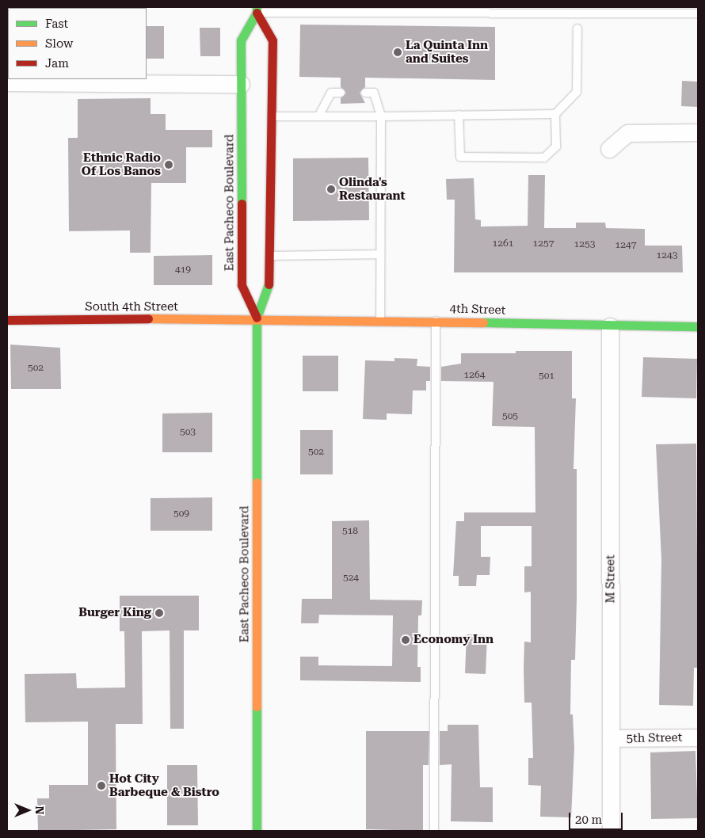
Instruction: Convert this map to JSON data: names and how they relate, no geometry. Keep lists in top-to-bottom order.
{
  "streets": {
    "main road": ["East Pacheco Boulevard", "South 4th Street", "4th Street"],
    "street": ["M Street", "5th Street"]
  },
  "crossings": [
    ["East Pacheco Boulevard", "South 4th Street"],
    ["East Pacheco Boulevard", "4th Street"],
    ["South 4th Street", "4th Street"],
    ["4th Street", "M Street"],
    ["M Street", "5th Street"]
  ],
  "places": [
    "La Quinta Inn and Suites",
    "Ethnic Radio Of Los Banos",
    "Olinda's Restaurant",
    "Burger King",
    "Economy Inn",
    "Hot City Barbeque & Bistro"
  ],
  "house_numbers": [
    "1261",
    "1257",
    "1253",
    "1247",
    "1243",
    "419",
    "502",
    "1264",
    "501",
    "505",
    "503",
    "502",
    "509",
    "518",
    "524"
  ],
  "legend": ["Fast", "Slow", "Jam"],
  "scale_bar": "20 m",
  "north": "right"
}
